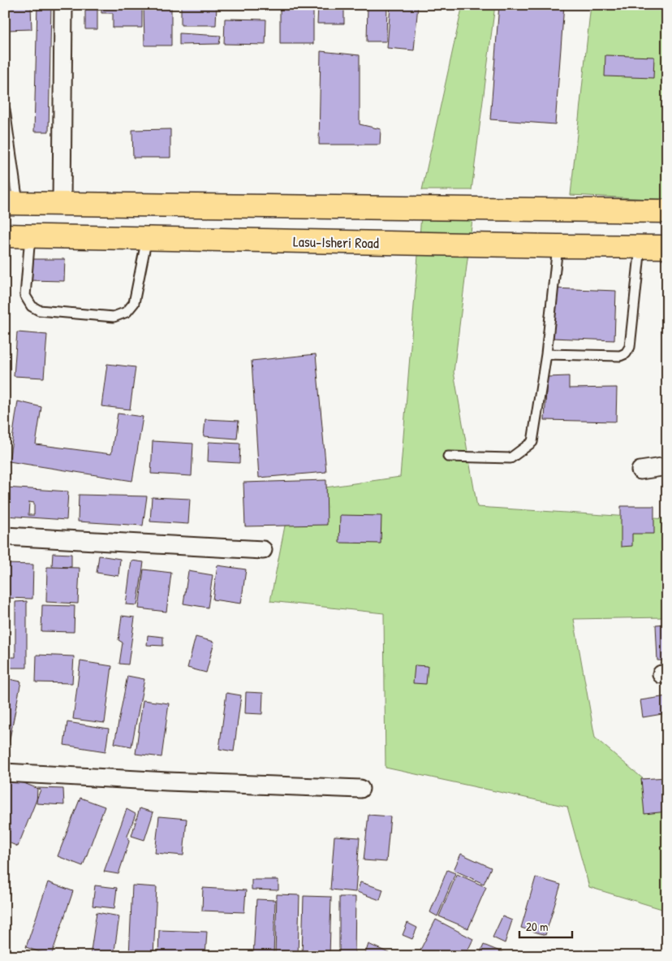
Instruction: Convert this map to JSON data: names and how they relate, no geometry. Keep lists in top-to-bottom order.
{
  "streets": {
    "main road": ["Lasu-Isheri Road"]
  },
  "scale_bar": "20 m"
}
